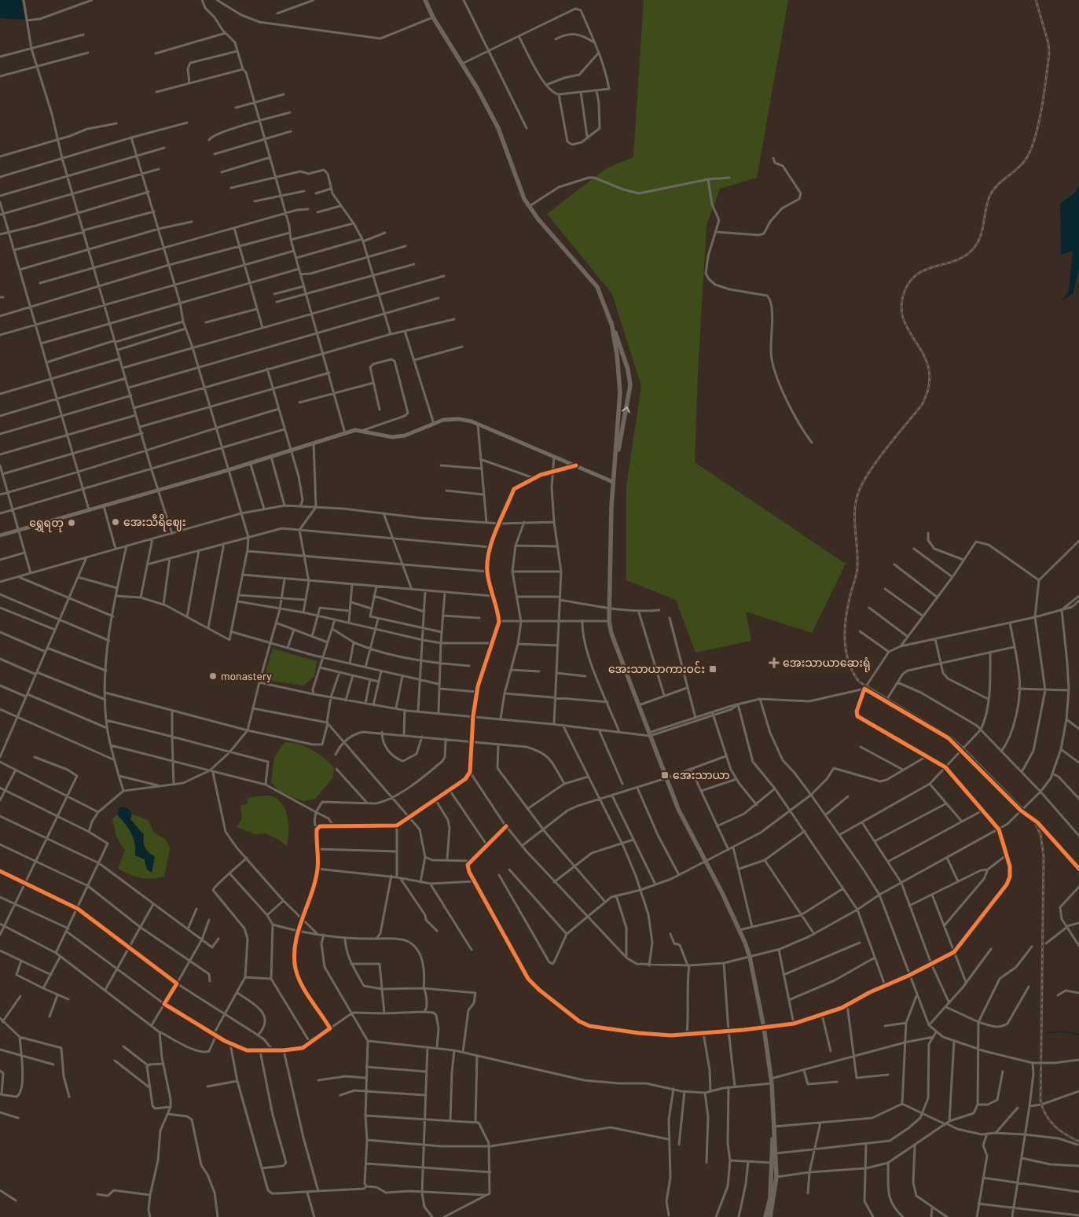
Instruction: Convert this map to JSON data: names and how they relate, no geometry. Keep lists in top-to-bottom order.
{
  "places": {
    "other": ["အေးသီရိဈေး", "ရွှေရတု", "monastery"],
    "health": ["အေးသာယာဆေးရုံ"],
    "transit": ["အေးသာယာကားဝင်း", "အေးသာယာ"]
  }
}
